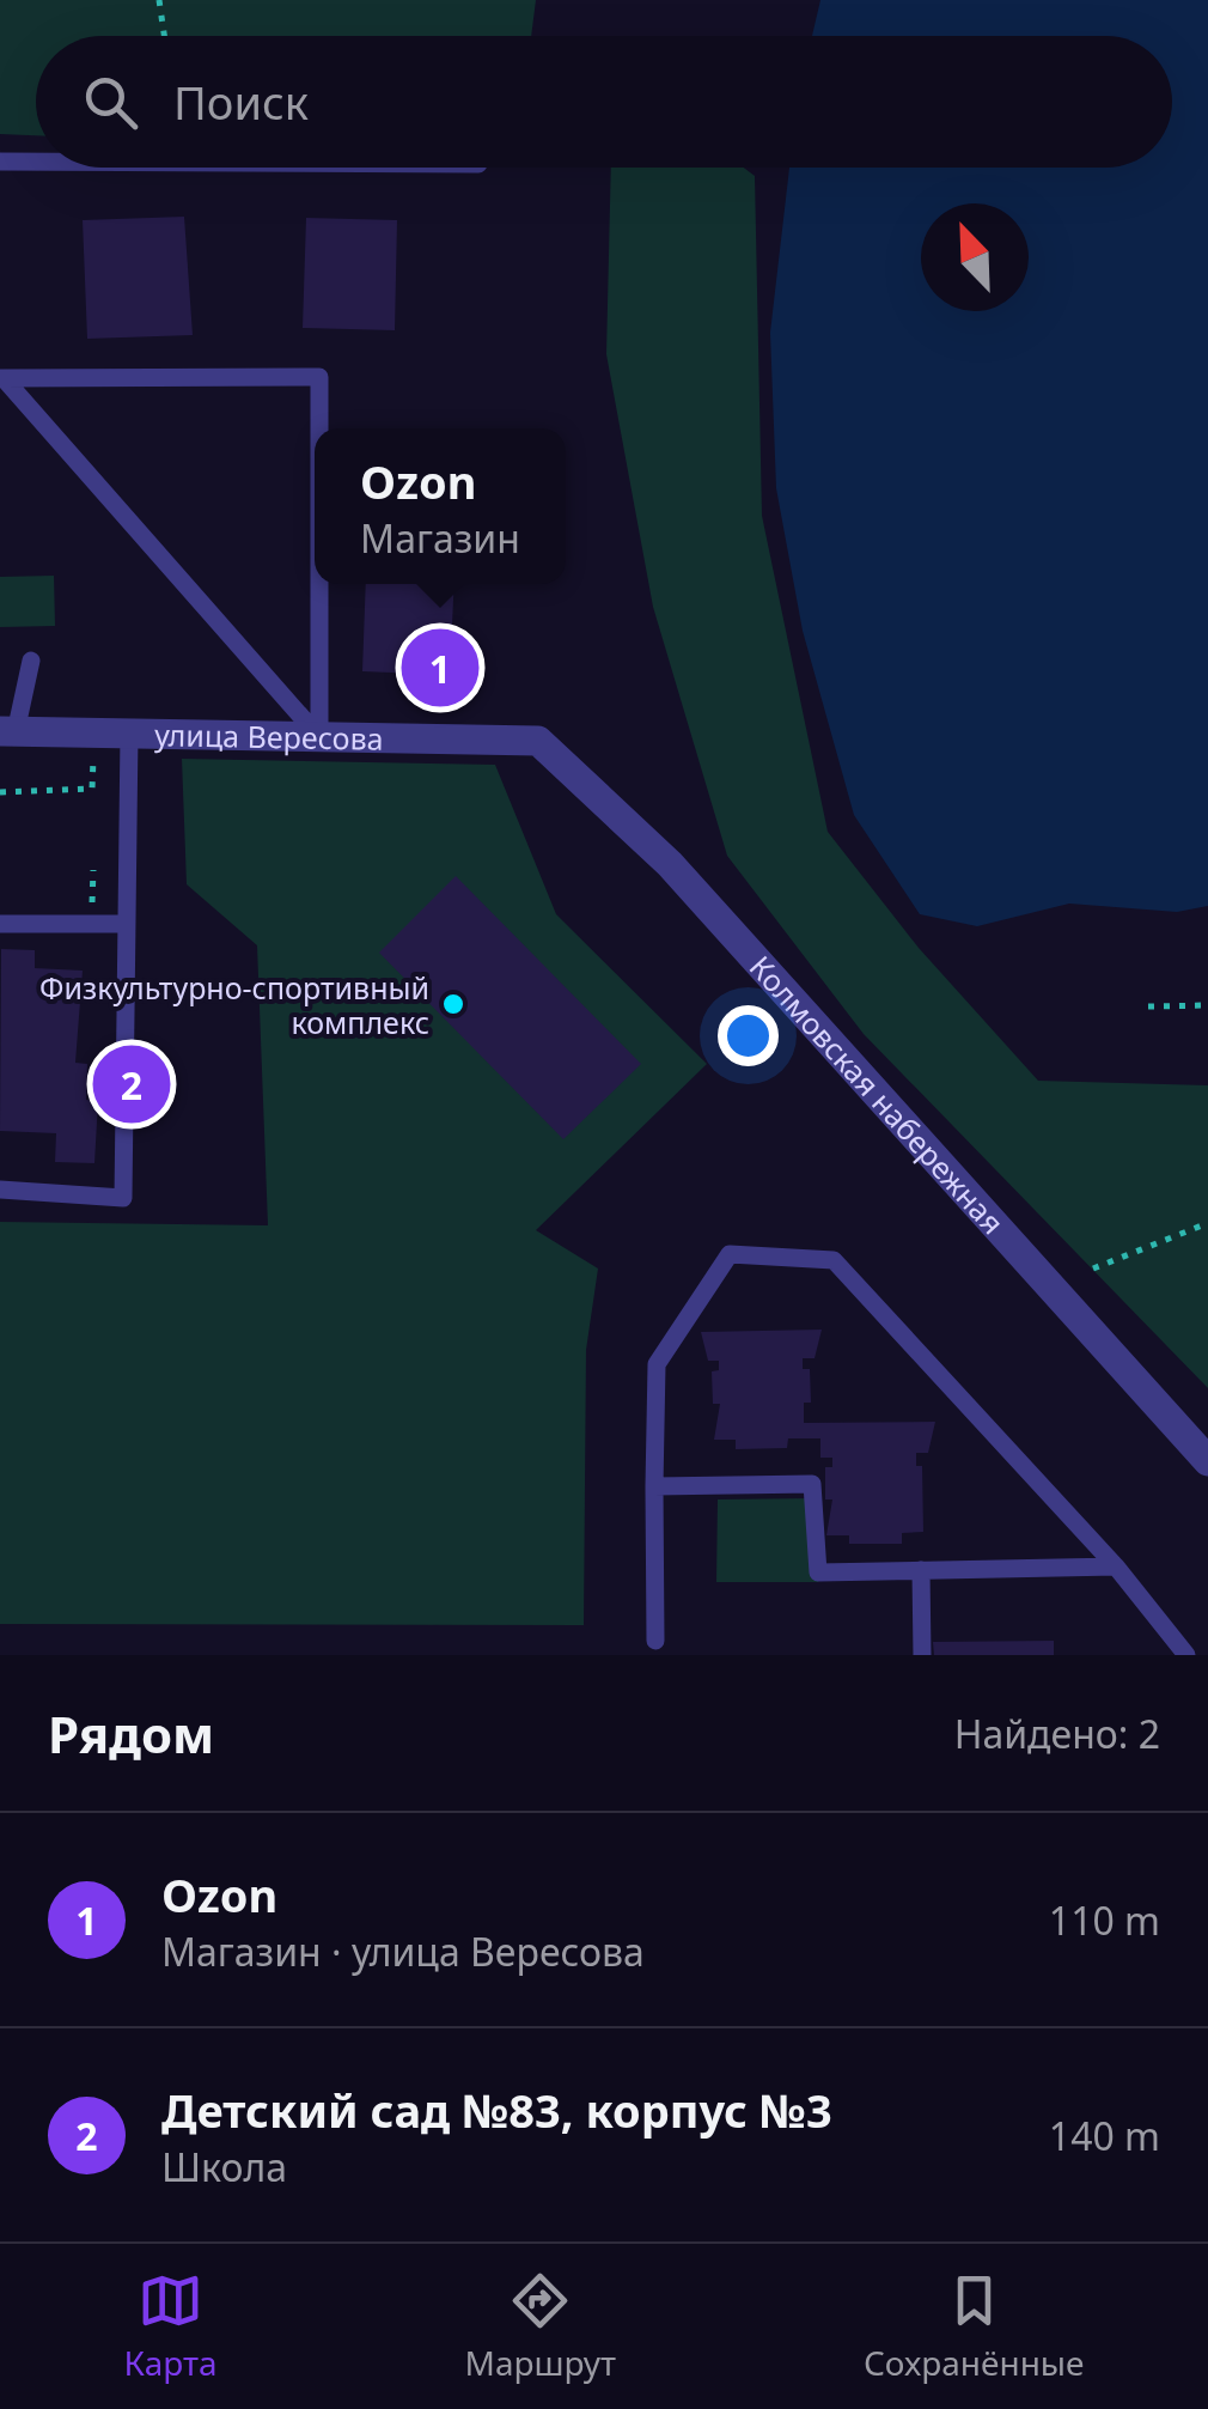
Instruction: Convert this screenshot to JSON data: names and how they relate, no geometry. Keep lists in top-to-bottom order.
{
  "streets": {
    "street": ["улица Вересова", "Колмовская набережная"]
  },
  "crossings": [
    ["улица Вересова", "Колмовская набережная"]
  ],
  "places": ["Физкультурно-спортивный комплекс"],
  "north": "top left",
  "page": {
    "search": "Поиск",
    "popup": ["Ozon", "Магазин"],
    "pins": ["1", "2"],
    "heading": ["Рядом", "Найдено: 2"],
    "list": [
      {
        "mark": "1",
        "name": "Ozon",
        "note": "Магазин · улица Вересова",
        "value": "110 m"
      },
      {
        "mark": "2",
        "name": "Детский сад №83, корпус №3",
        "note": "Школа",
        "value": "140 m"
      }
    ],
    "nav": ["Карта", "Маршрут", "Сохранённые"]
  }
}
